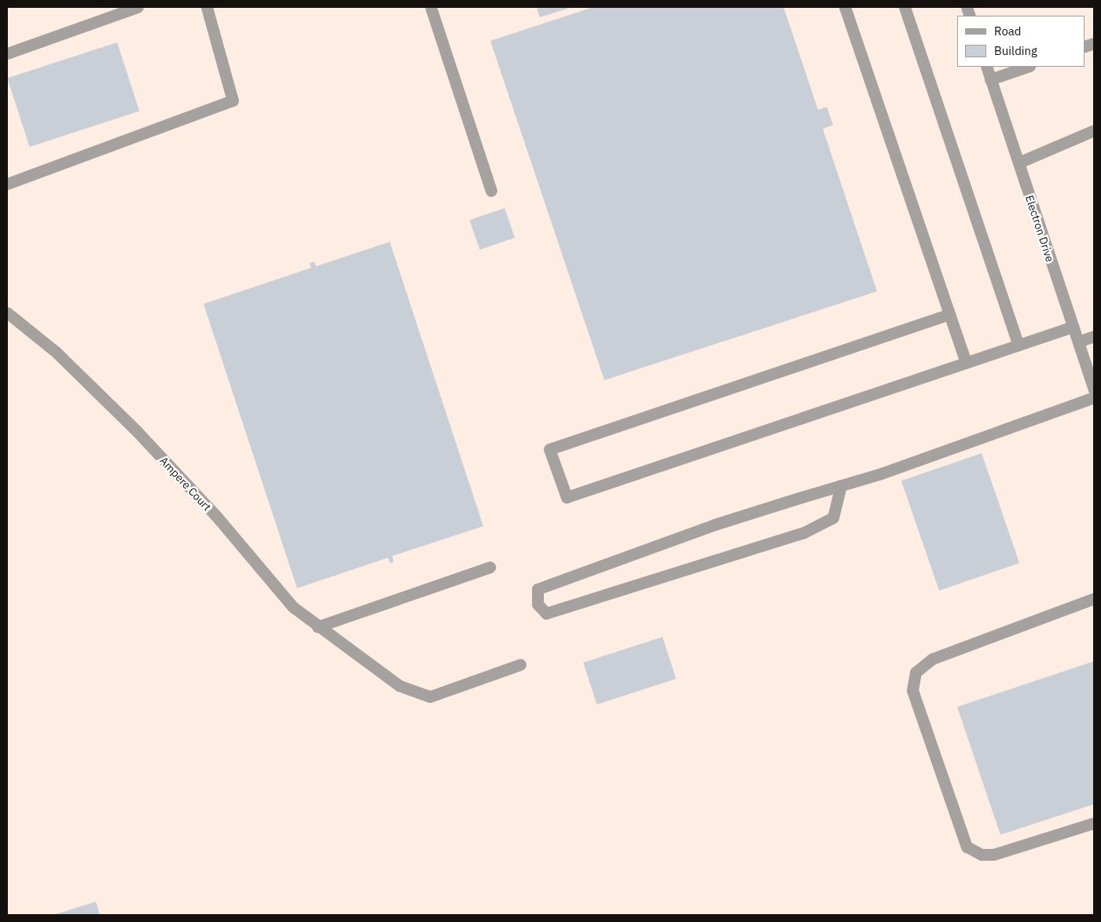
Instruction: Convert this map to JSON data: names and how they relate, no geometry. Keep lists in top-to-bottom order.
{
  "streets": {
    "street": ["Electron Drive", "Ampere Court"]
  },
  "legend": ["Road", "Building"]
}
